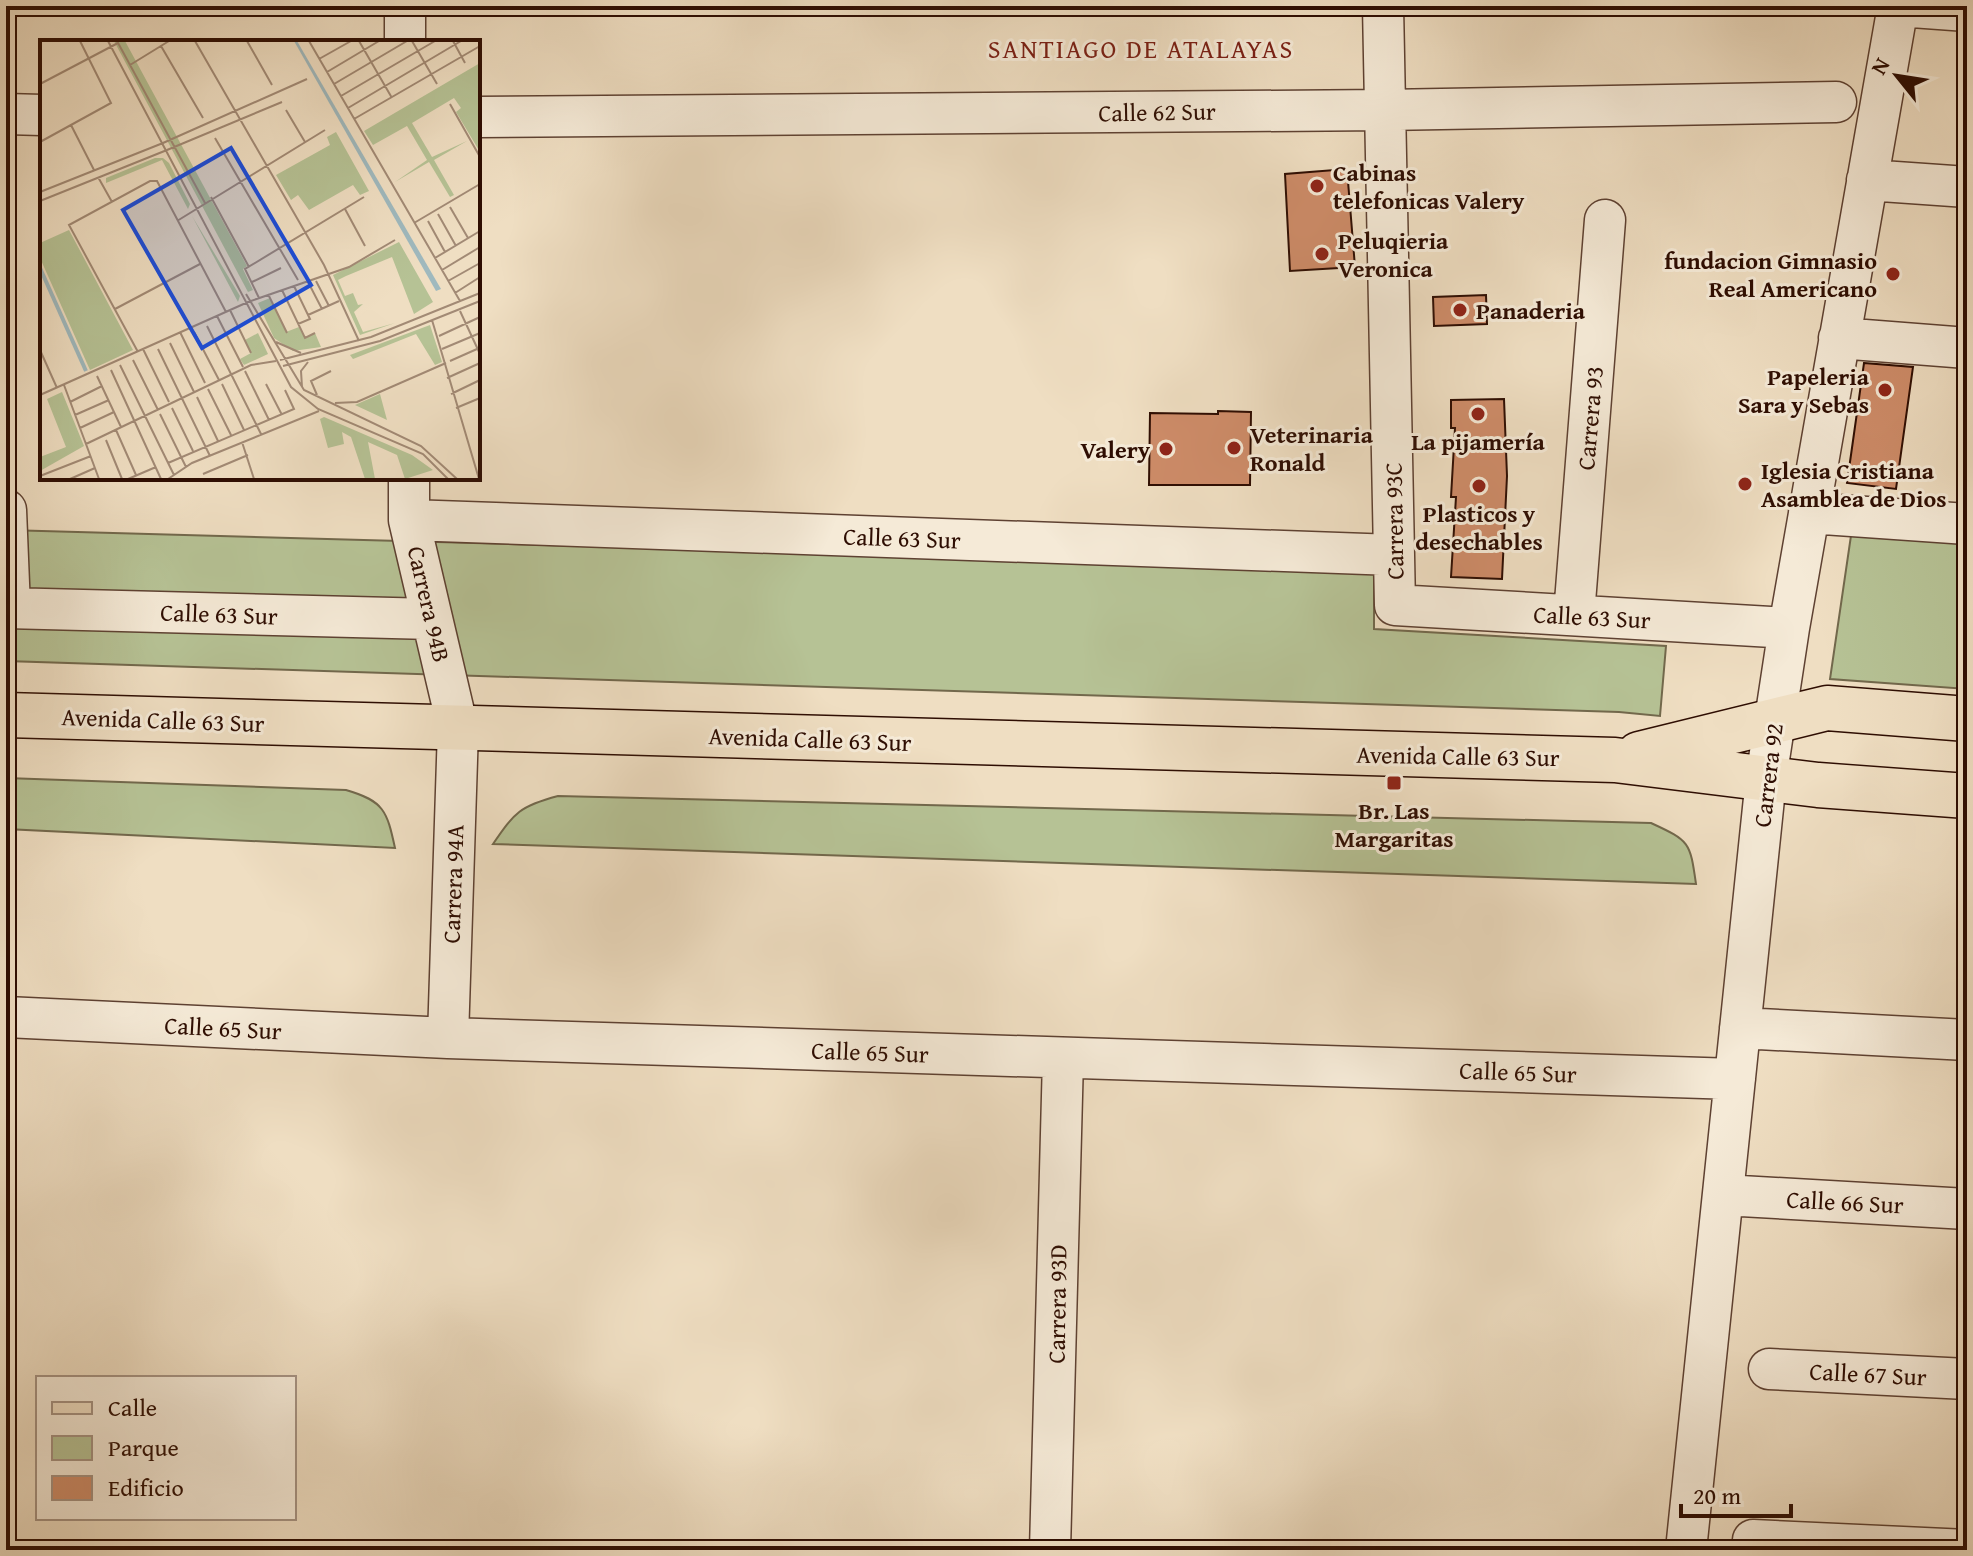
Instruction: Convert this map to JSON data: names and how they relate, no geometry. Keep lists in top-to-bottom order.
{
  "streets": {
    "main road": ["Avenida Calle 63 Sur"],
    "street": [
      "Calle 62 Sur",
      "Carrera 93",
      "Carrera 93C",
      "Calle 63 Sur",
      "Carrera 94B",
      "Carrera 92",
      "Carrera 94A",
      "Calle 65 Sur",
      "Calle 66 Sur",
      "Carrera 93D",
      "Calle 67 Sur"
    ]
  },
  "crossings": [
    ["Calle 62 Sur", "Carrera 93C"],
    ["Carrera 93", "Calle 63 Sur"],
    ["Carrera 93C", "Calle 63 Sur"],
    ["Calle 63 Sur", "Carrera 94B"],
    ["Calle 63 Sur", "Carrera 92"],
    ["Carrera 94B", "Avenida Calle 63 Sur"],
    ["Carrera 94B", "Carrera 94A"],
    ["Avenida Calle 63 Sur", "Carrera 92"],
    ["Avenida Calle 63 Sur", "Carrera 94A"],
    ["Carrera 92", "Calle 65 Sur"],
    ["Carrera 92", "Calle 66 Sur"],
    ["Carrera 94A", "Calle 65 Sur"],
    ["Calle 65 Sur", "Carrera 93D"]
  ],
  "districts": ["SANTIAGO DE ATALAYAS"],
  "places": {
    "other": [
      "Cabinas telefonicas Valery",
      "Peluqieria Veronica",
      "fundacion Gimnasio Real Americano",
      "Panaderia",
      "Papeleria Sara y Sebas",
      "La pijamería",
      "Veterinaria Ronald",
      "Valery",
      "Iglesia Cristiana Asamblea de Dios",
      "Plasticos y desechables"
    ],
    "transit": ["Br. Las Margaritas"]
  },
  "legend": ["Calle", "Parque", "Edificio"],
  "scale_bar": "20 m",
  "north": "top left"
}
